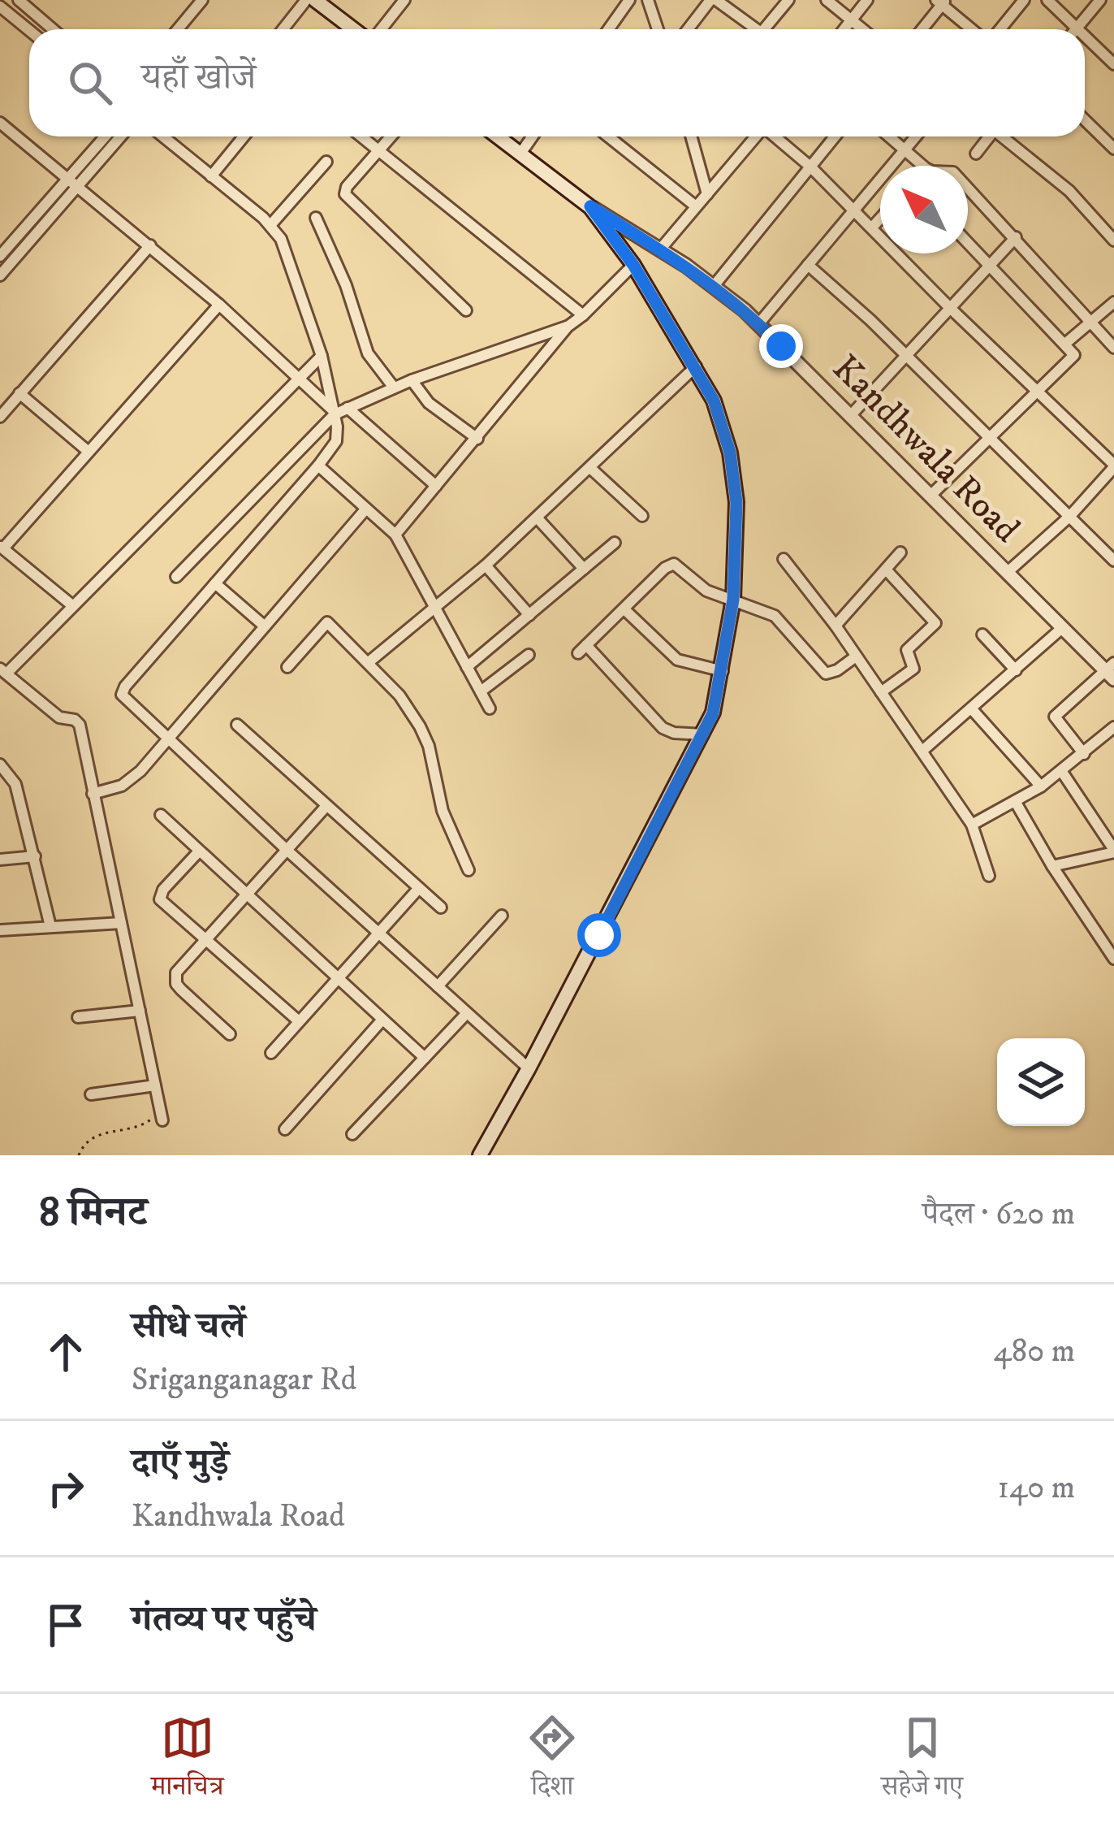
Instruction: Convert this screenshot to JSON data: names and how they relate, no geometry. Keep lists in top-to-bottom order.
{
  "streets": {
    "street": ["Kandhwala Road"]
  },
  "north": "top left",
  "page": {
    "search": "यहाँ खोजें",
    "heading": ["8 मिनट", "पैदल · 620 m"],
    "list": [
      ["सीधे चलें", "Sriganganagar Rd", "480 m"],
      ["दाएँ मुड़ें", "Kandhwala Road", "140 m"],
      "गंतव्य पर पहुँचे"
    ],
    "nav": ["मानचित्र", "दिशा", "सहेजे गए"]
  }
}
